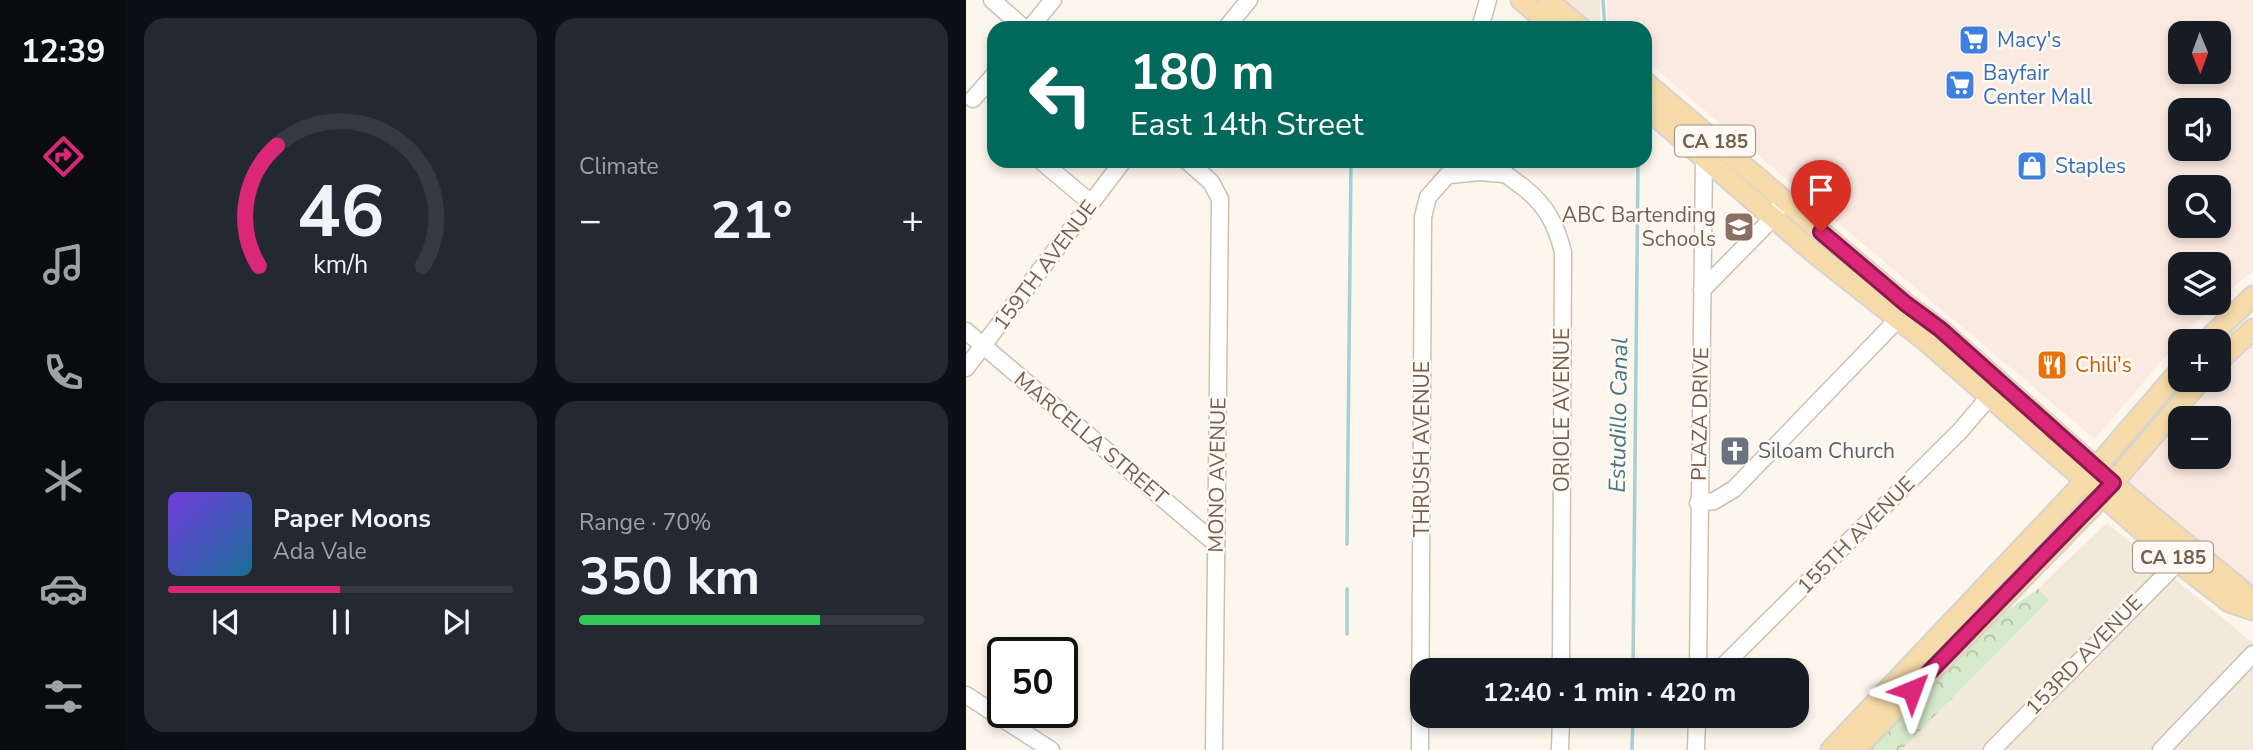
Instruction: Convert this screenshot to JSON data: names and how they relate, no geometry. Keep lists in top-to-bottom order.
{
  "streets": {
    "main road": ["CA 185"],
    "street": [
      "159TH AVENUE",
      "ORIOLE AVENUE",
      "PLAZA DRIVE",
      "MARCELLA STREET",
      "THRUSH AVENUE",
      "MONO AVENUE",
      "155TH AVENUE",
      "153RD AVENUE"
    ]
  },
  "crossings": [
    ["CA 185", "PLAZA DRIVE"],
    ["CA 185", "155TH AVENUE"],
    ["CA 185", "153RD AVENUE"],
    ["159TH AVENUE", "MARCELLA STREET"],
    ["ORIOLE AVENUE", "THRUSH AVENUE"],
    ["MARCELLA STREET", "MONO AVENUE"]
  ],
  "water": ["Estudillo Canal"],
  "places": {
    "supermarket": ["Macy's", "Bayfair Center Mall"],
    "shop": ["Staples"],
    "school or university": ["ABC Bartending Schools"],
    "restaurant": ["Chili's"],
    "church": ["Siloam Church"]
  },
  "north": "bottom",
  "page": {
    "tabs": "12:39",
    "tile": [
      "Climate",
      ["Range · 70%", "350 km"]
    ],
    "map_buttons": ["+", "−"],
    "turn": ["180 m", "East 14th Street"],
    "heat": ["−", "21°", "+"],
    "song": ["Paper Moons", "Ada Vale"],
    "limit": "50",
    "trip": "12:40 · 1 min · 420 m",
    "gauge": ["46", "km/h"]
  }
}
